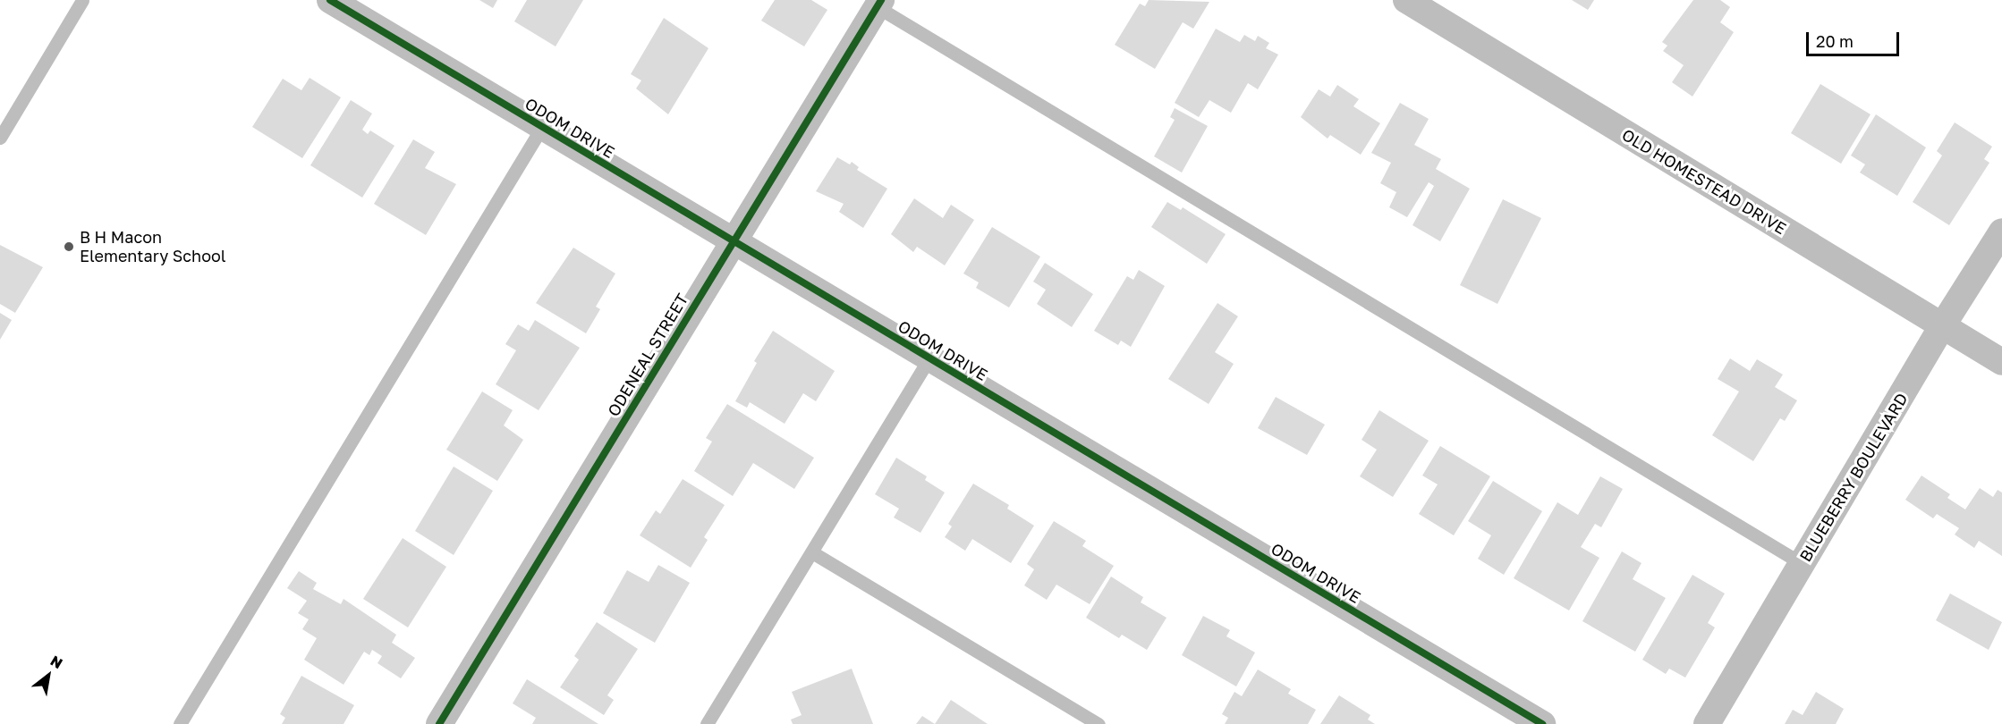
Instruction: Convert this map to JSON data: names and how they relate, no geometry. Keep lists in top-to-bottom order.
{
  "streets": {
    "street": [
      "ODOM DRIVE",
      "OLD HOMESTEAD DRIVE",
      "ODENEAL STREET",
      "BLUEBERRY BOULEVARD"
    ]
  },
  "crossings": [
    ["ODOM DRIVE", "ODENEAL STREET"],
    ["OLD HOMESTEAD DRIVE", "BLUEBERRY BOULEVARD"]
  ],
  "places": ["B H Macon Elementary School"],
  "scale_bar": "20 m",
  "north": "top right"
}
